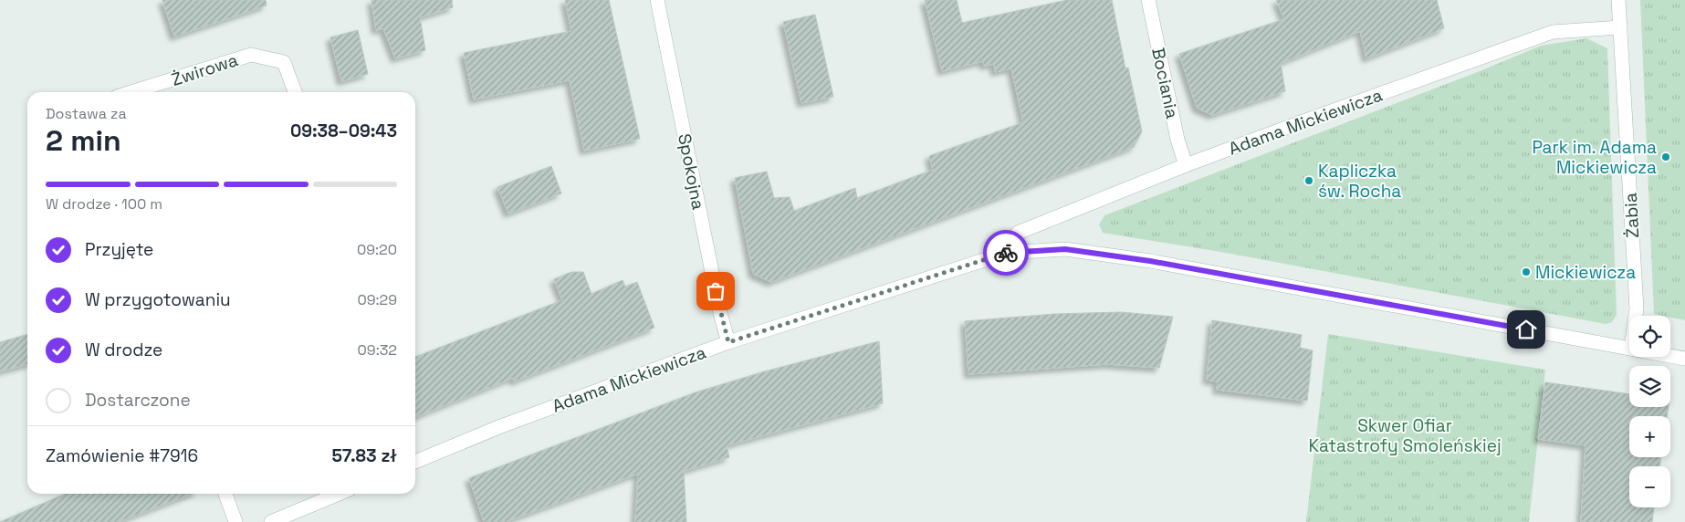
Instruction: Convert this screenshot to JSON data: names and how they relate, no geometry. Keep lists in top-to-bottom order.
{
  "streets": {
    "street": [
      "Żwirowa",
      "Bociania",
      "Adama Mickiewicza",
      "Spokojna",
      "Żabia"
    ]
  },
  "crossings": [
    ["Bociania", "Adama Mickiewicza"],
    ["Adama Mickiewicza", "Spokojna"],
    ["Adama Mickiewicza", "Żabia"]
  ],
  "parks": ["Skwer Ofiar Katastrofy Smoleńskiej"],
  "places": ["Park im. Adama Mickiewicza", "Kapliczka św. Rocha", "Mickiewicza"],
  "page": {
    "heading": ["2 min", "Dostawa za", "09:38–09:43"],
    "panel": ["Zamówienie #7916", "57.83 zł"],
    "bar": "W drodze · 100 m",
    "list": [
      ["Przyjęte", "09:20"],
      ["W przygotowaniu", "09:29"],
      ["W drodze", "09:32"],
      "Dostarczone"
    ],
    "map_buttons": ["+", "−"]
  }
}
